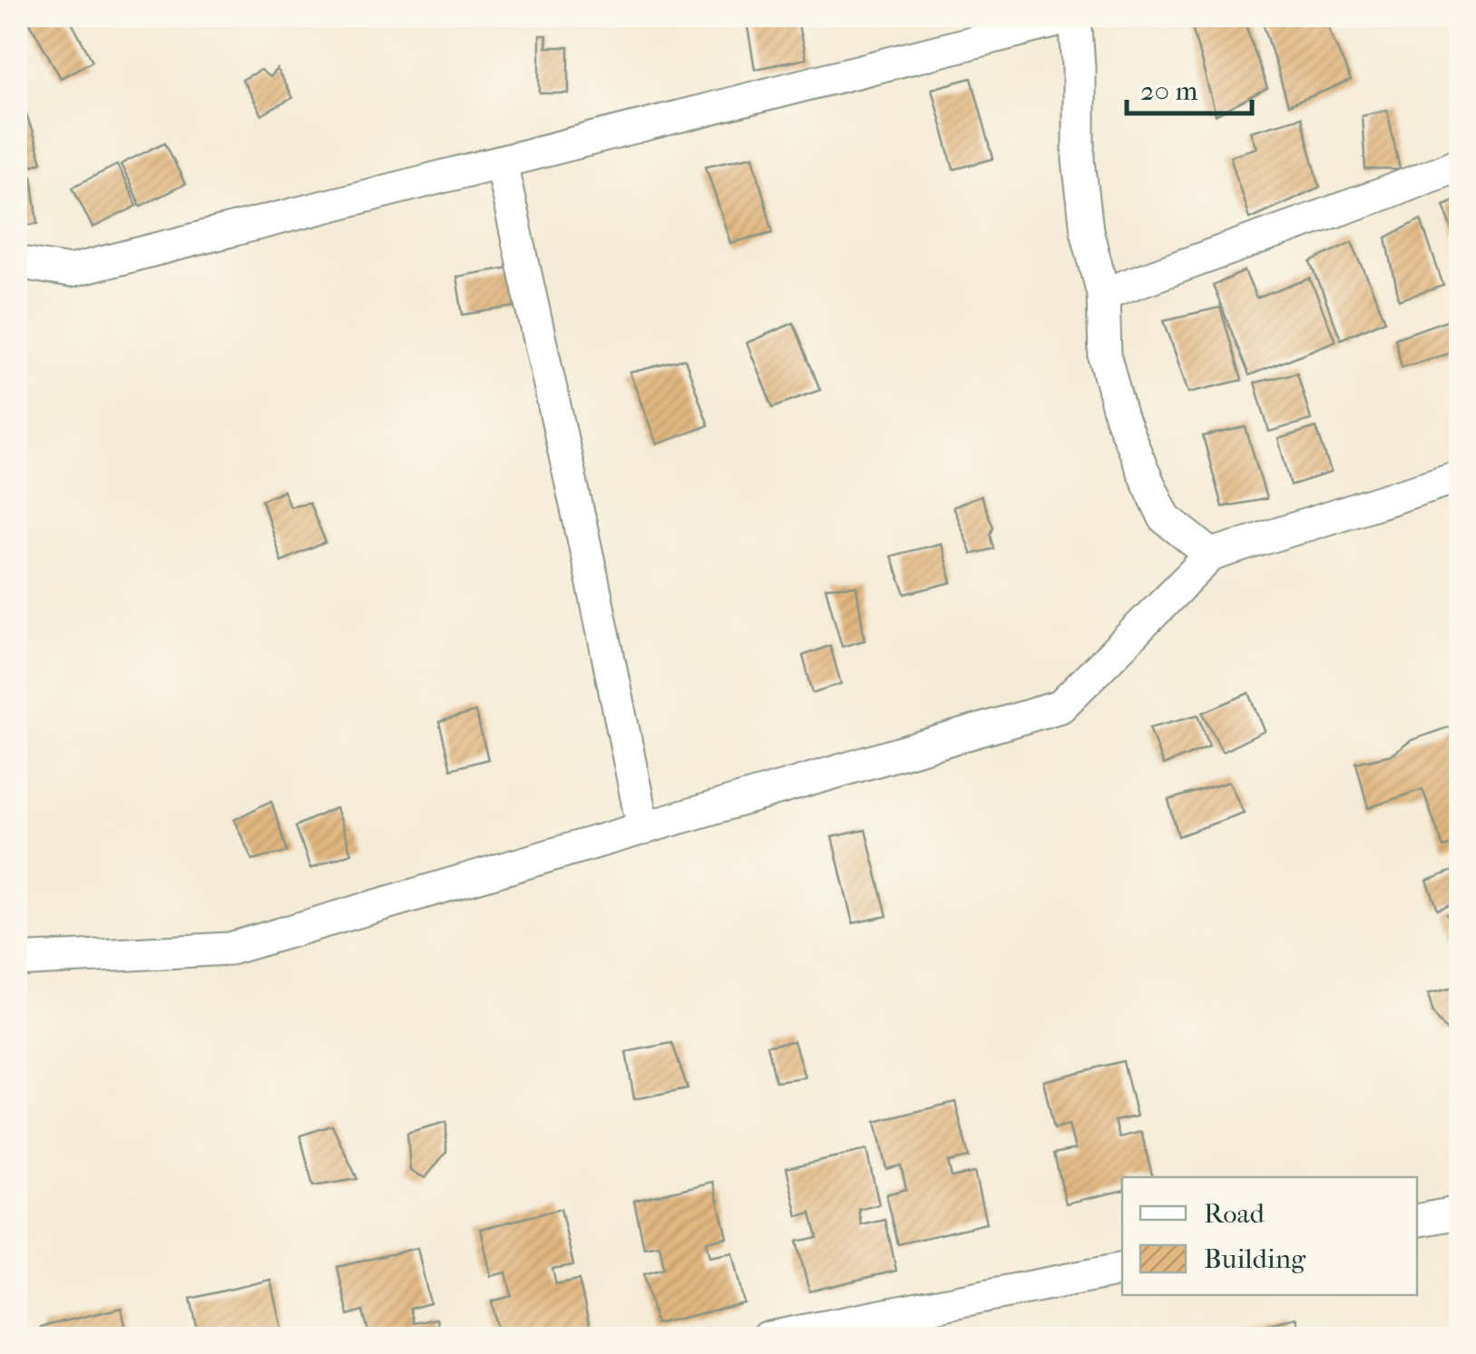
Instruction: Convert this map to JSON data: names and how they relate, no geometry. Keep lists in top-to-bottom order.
{
  "legend": ["Road", "Building"],
  "scale_bar": "20 m"
}
